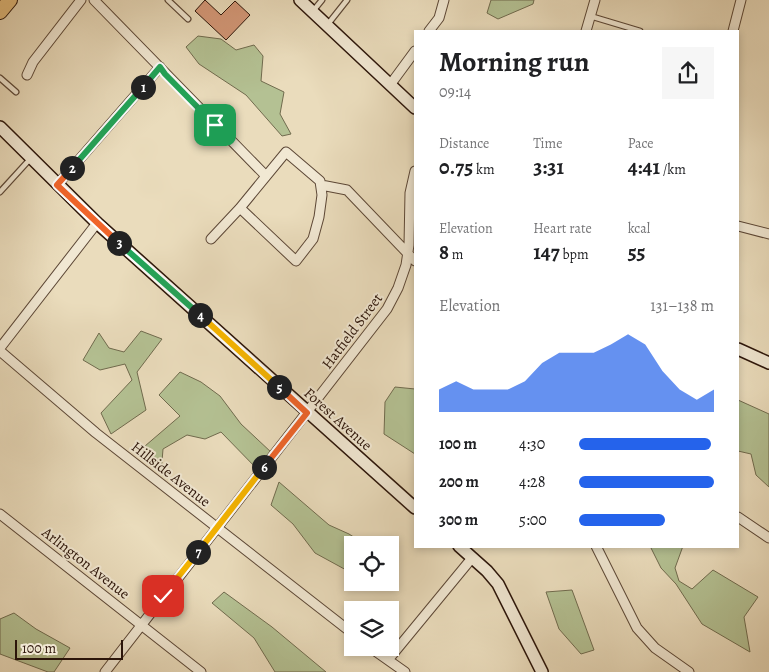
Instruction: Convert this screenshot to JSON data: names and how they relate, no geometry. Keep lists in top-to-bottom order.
{
  "streets": {
    "street": [
      "Hatfield Street",
      "Forest Avenue",
      "Hillside Avenue",
      "Arlington Avenue"
    ]
  },
  "crossings": [
    ["Hatfield Street", "Forest Avenue"],
    ["Hatfield Street", "Hillside Avenue"],
    ["Hatfield Street", "Arlington Avenue"]
  ],
  "scale_bar": "100 m",
  "page": {
    "heading": ["Morning run", "09:14"],
    "pins": [
      "1",
      "2",
      "3",
      "4",
      "5",
      "6",
      "7"
    ],
    "stats": [
      ["Distance", "0.75 km"],
      ["Time", "3:31"],
      ["Pace", "4:41 /km"],
      ["Elevation", "8 m"],
      ["Heart rate", "147 bpm"],
      ["kcal", "55"]
    ],
    "chart": ["Elevation", "131–138 m"],
    "list": [
      {
        "name": "100 m",
        "note": "4:30"
      },
      {
        "name": "200 m",
        "note": "4:28"
      },
      {
        "name": "300 m",
        "note": "5:00"
      }
    ],
    "scale": "100 m"
  }
}
